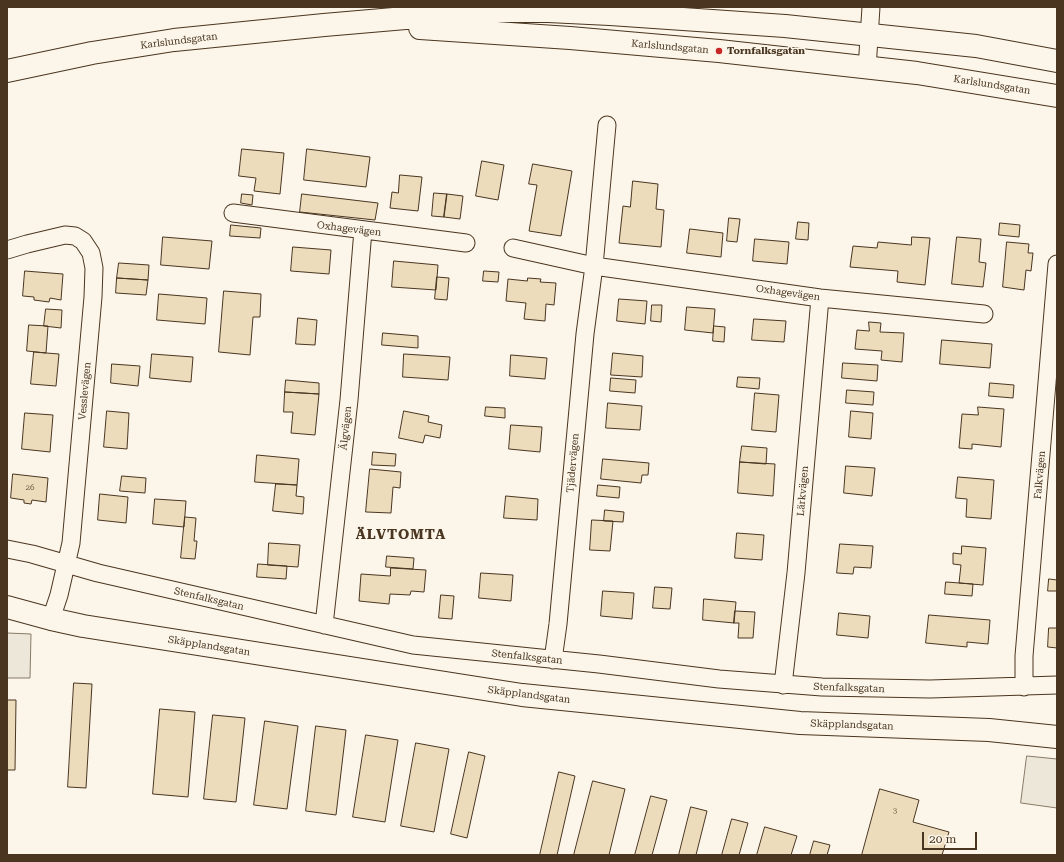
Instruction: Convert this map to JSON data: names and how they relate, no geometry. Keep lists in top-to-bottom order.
{
  "streets": {
    "main road": ["Karlslundsgatan", "Skäpplandsgatan"],
    "street": [
      "Oxhagevägen",
      "Vesslevägen",
      "Älgvägen",
      "Tjädervägen",
      "Falkvägen",
      "Lärkvägen",
      "Stenfalksgatan"
    ]
  },
  "crossings": [
    ["Oxhagevägen", "Älgvägen"],
    ["Oxhagevägen", "Tjädervägen"],
    ["Oxhagevägen", "Lärkvägen"],
    ["Vesslevägen", "Stenfalksgatan"],
    ["Vesslevägen", "Skäpplandsgatan"],
    ["Älgvägen", "Stenfalksgatan"],
    ["Tjädervägen", "Stenfalksgatan"],
    ["Falkvägen", "Stenfalksgatan"],
    ["Lärkvägen", "Stenfalksgatan"]
  ],
  "districts": ["ÄLVTOMTA"],
  "places": ["Tornfalksgatan"],
  "house_numbers": ["26", "3"],
  "scale_bar": "20 m"
}
